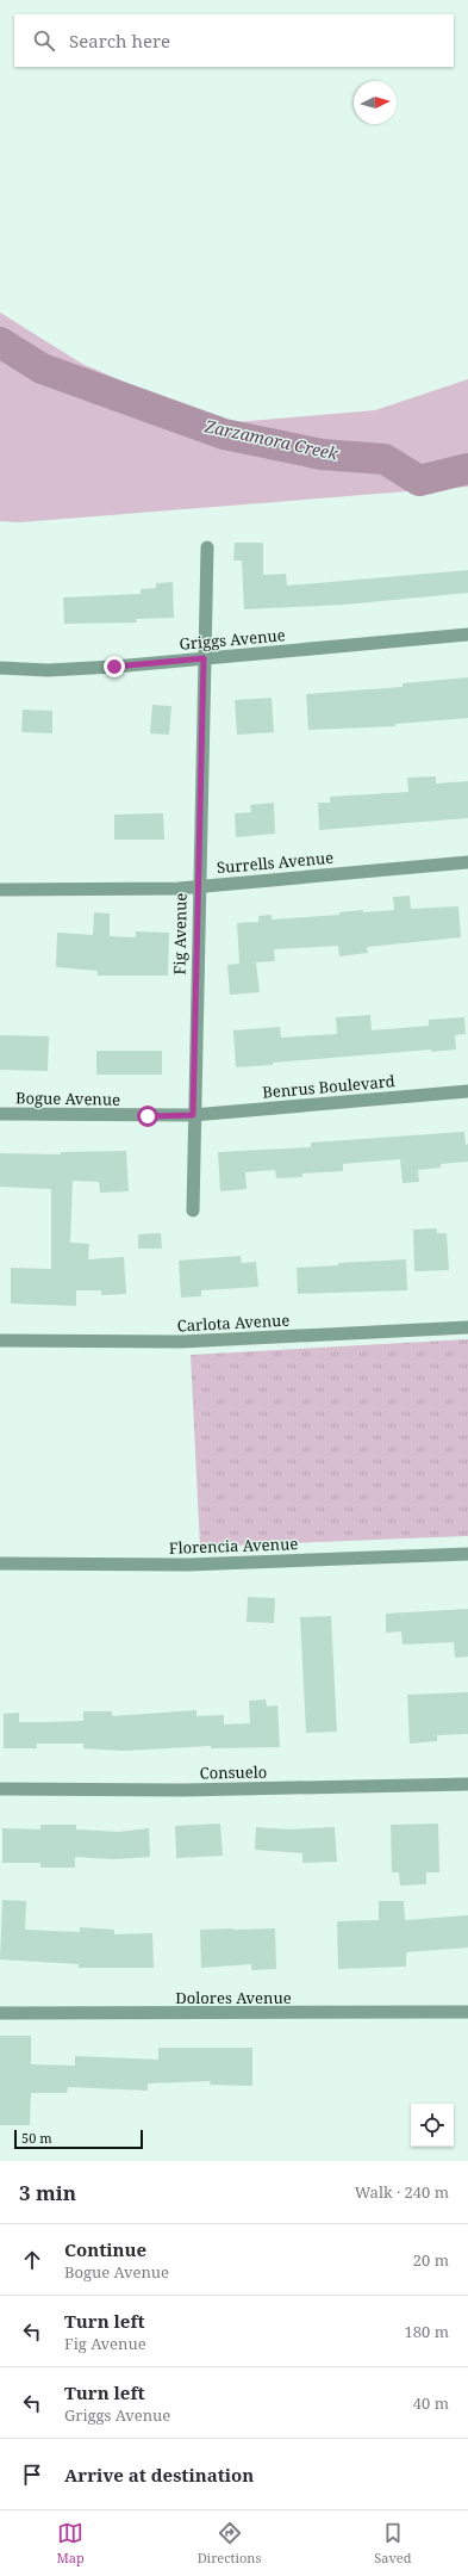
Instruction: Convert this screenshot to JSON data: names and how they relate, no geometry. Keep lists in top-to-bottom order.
{
  "streets": {
    "street": [
      "Griggs Avenue",
      "Surrells Avenue",
      "Fig Avenue",
      "Benrus Boulevard",
      "Bogue Avenue",
      "Carlota Avenue",
      "Florencia Avenue",
      "Consuelo",
      "Dolores Avenue"
    ]
  },
  "crossings": [
    ["Griggs Avenue", "Fig Avenue"],
    ["Surrells Avenue", "Fig Avenue"],
    ["Fig Avenue", "Benrus Boulevard"],
    ["Fig Avenue", "Bogue Avenue"],
    ["Benrus Boulevard", "Bogue Avenue"]
  ],
  "water": ["Zarzamora Creek"],
  "scale_bar": "50 m",
  "north": "right",
  "page": {
    "search": "Search here",
    "scale": "50 m",
    "heading": ["3 min", "Walk · 240 m"],
    "list": [
      ["Continue", "Bogue Avenue", "20 m"],
      ["Turn left", "Fig Avenue", "180 m"],
      ["Turn left", "Griggs Avenue", "40 m"],
      "Arrive at destination"
    ],
    "nav": ["Map", "Directions", "Saved"]
  }
}
